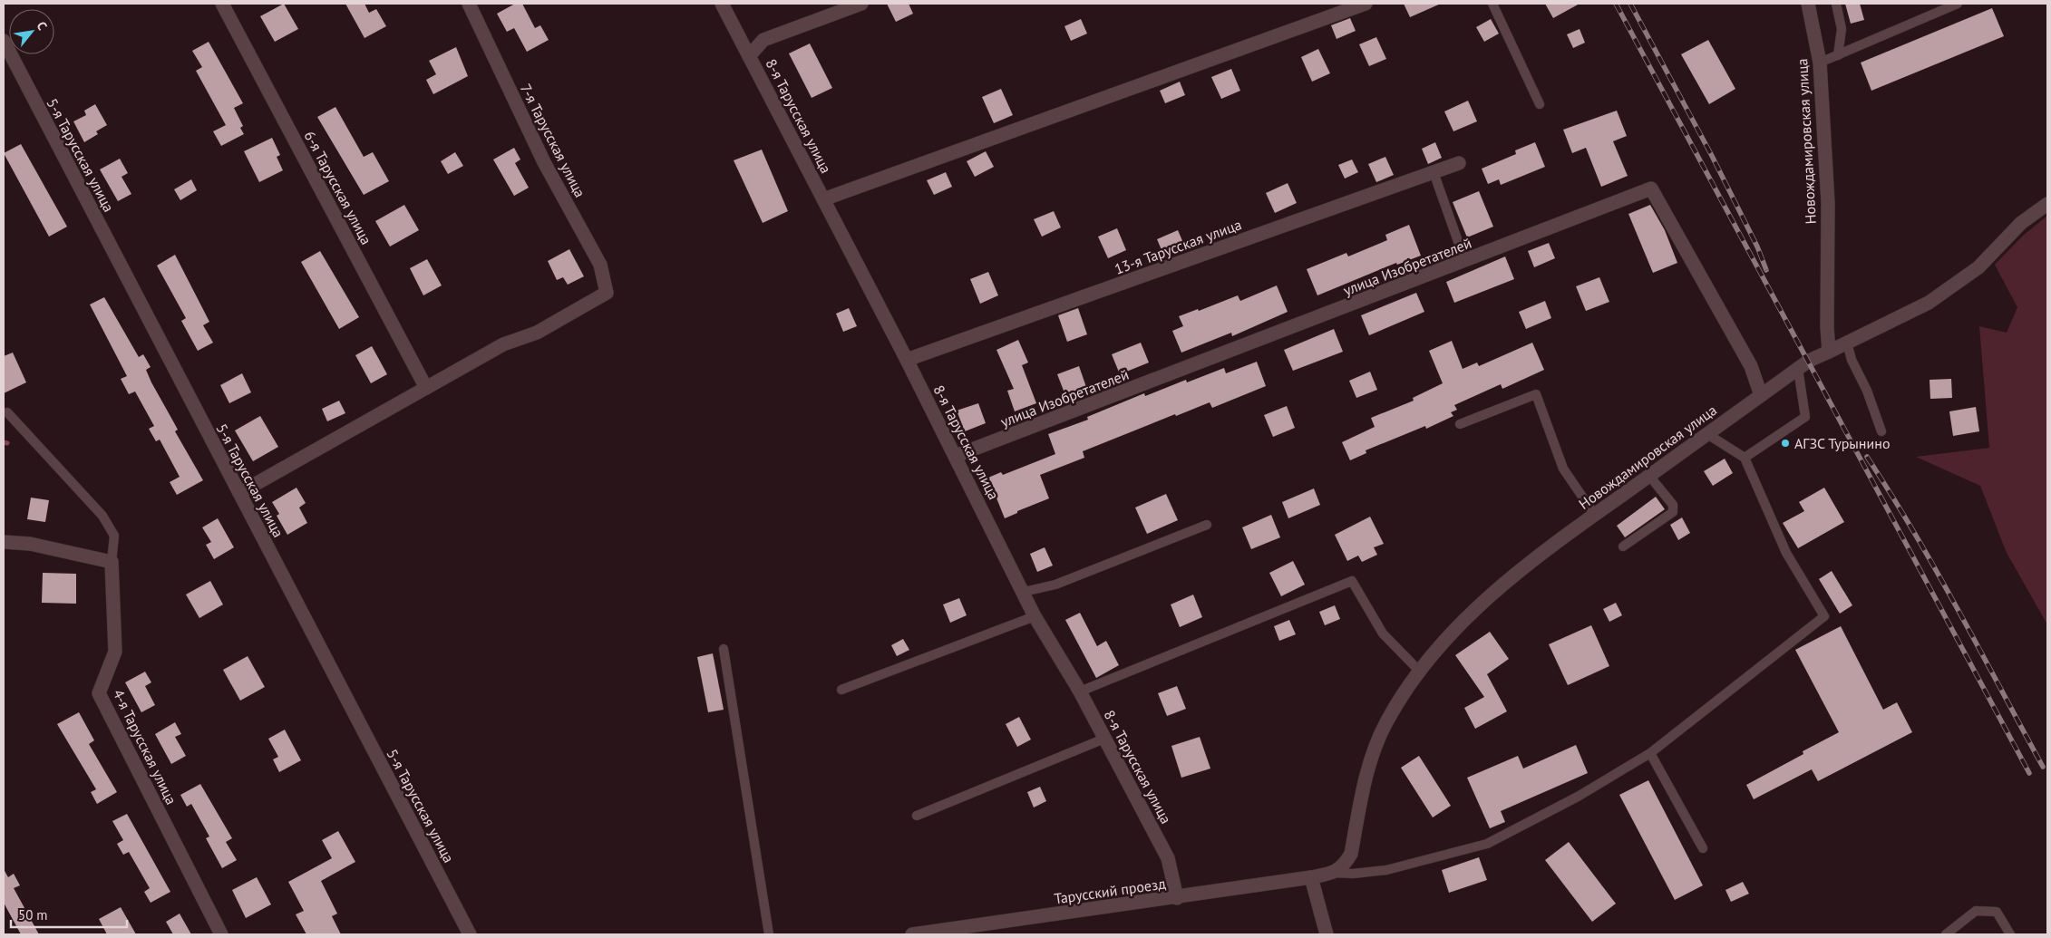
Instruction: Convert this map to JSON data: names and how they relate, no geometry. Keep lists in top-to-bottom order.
{
  "streets": {
    "street": [
      "8-я Тарусская улица",
      "7-я Тарусская улица",
      "Новождамировская улица",
      "5-я Тарусская улица",
      "6-я Тарусская улица",
      "13-я Тарусская улица",
      "улица Изобретателей",
      "4-я Тарусская улица",
      "Тарусский проезд"
    ]
  },
  "crossings": [
    ["8-я Тарусская улица", "13-я Тарусская улица"],
    ["8-я Тарусская улица", "улица Изобретателей"],
    ["8-я Тарусская улица", "Тарусский проезд"],
    ["7-я Тарусская улица", "6-я Тарусская улица"],
    ["Новождамировская улица", "улица Изобретателей"]
  ],
  "places": ["АГЗС Турынино"],
  "scale_bar": "50 m",
  "north": "top right"
}
